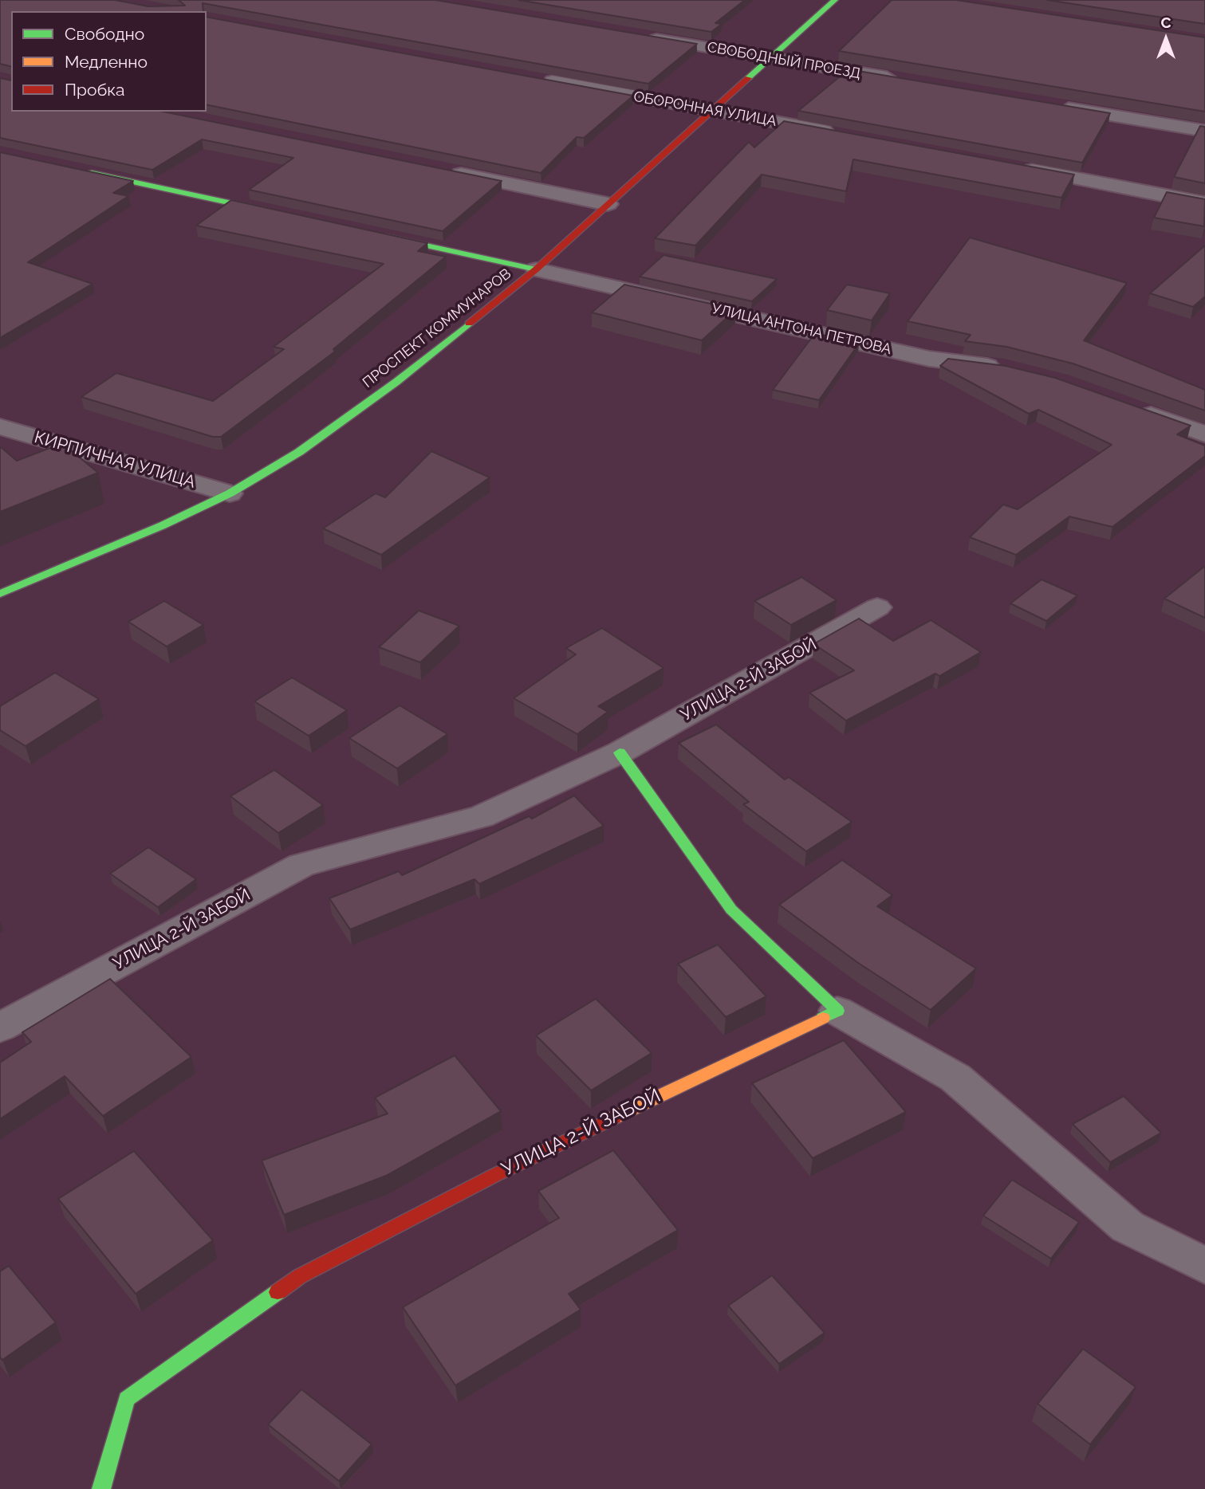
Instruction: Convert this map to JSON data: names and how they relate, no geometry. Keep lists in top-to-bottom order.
{
  "streets": {
    "street": [
      "СВОБОДНЫЙ ПРОЕЗД",
      "ОБОРОННАЯ УЛИЦА",
      "ПРОСПЕКТ КОММУНАРОВ",
      "УЛИЦА АНТОНА ПЕТРОВА",
      "КИРПИЧНАЯ УЛИЦА",
      "УЛИЦА 2-Й ЗАБОЙ"
    ]
  },
  "crossings": [
    ["СВОБОДНЫЙ ПРОЕЗД", "ПРОСПЕКТ КОММУНАРОВ"],
    ["ОБОРОННАЯ УЛИЦА", "ПРОСПЕКТ КОММУНАРОВ"],
    ["ПРОСПЕКТ КОММУНАРОВ", "УЛИЦА АНТОНА ПЕТРОВА"],
    ["ПРОСПЕКТ КОММУНАРОВ", "КИРПИЧНАЯ УЛИЦА"]
  ],
  "legend": ["Свободно", "Медленно", "Пробка"],
  "north": "top"
}
